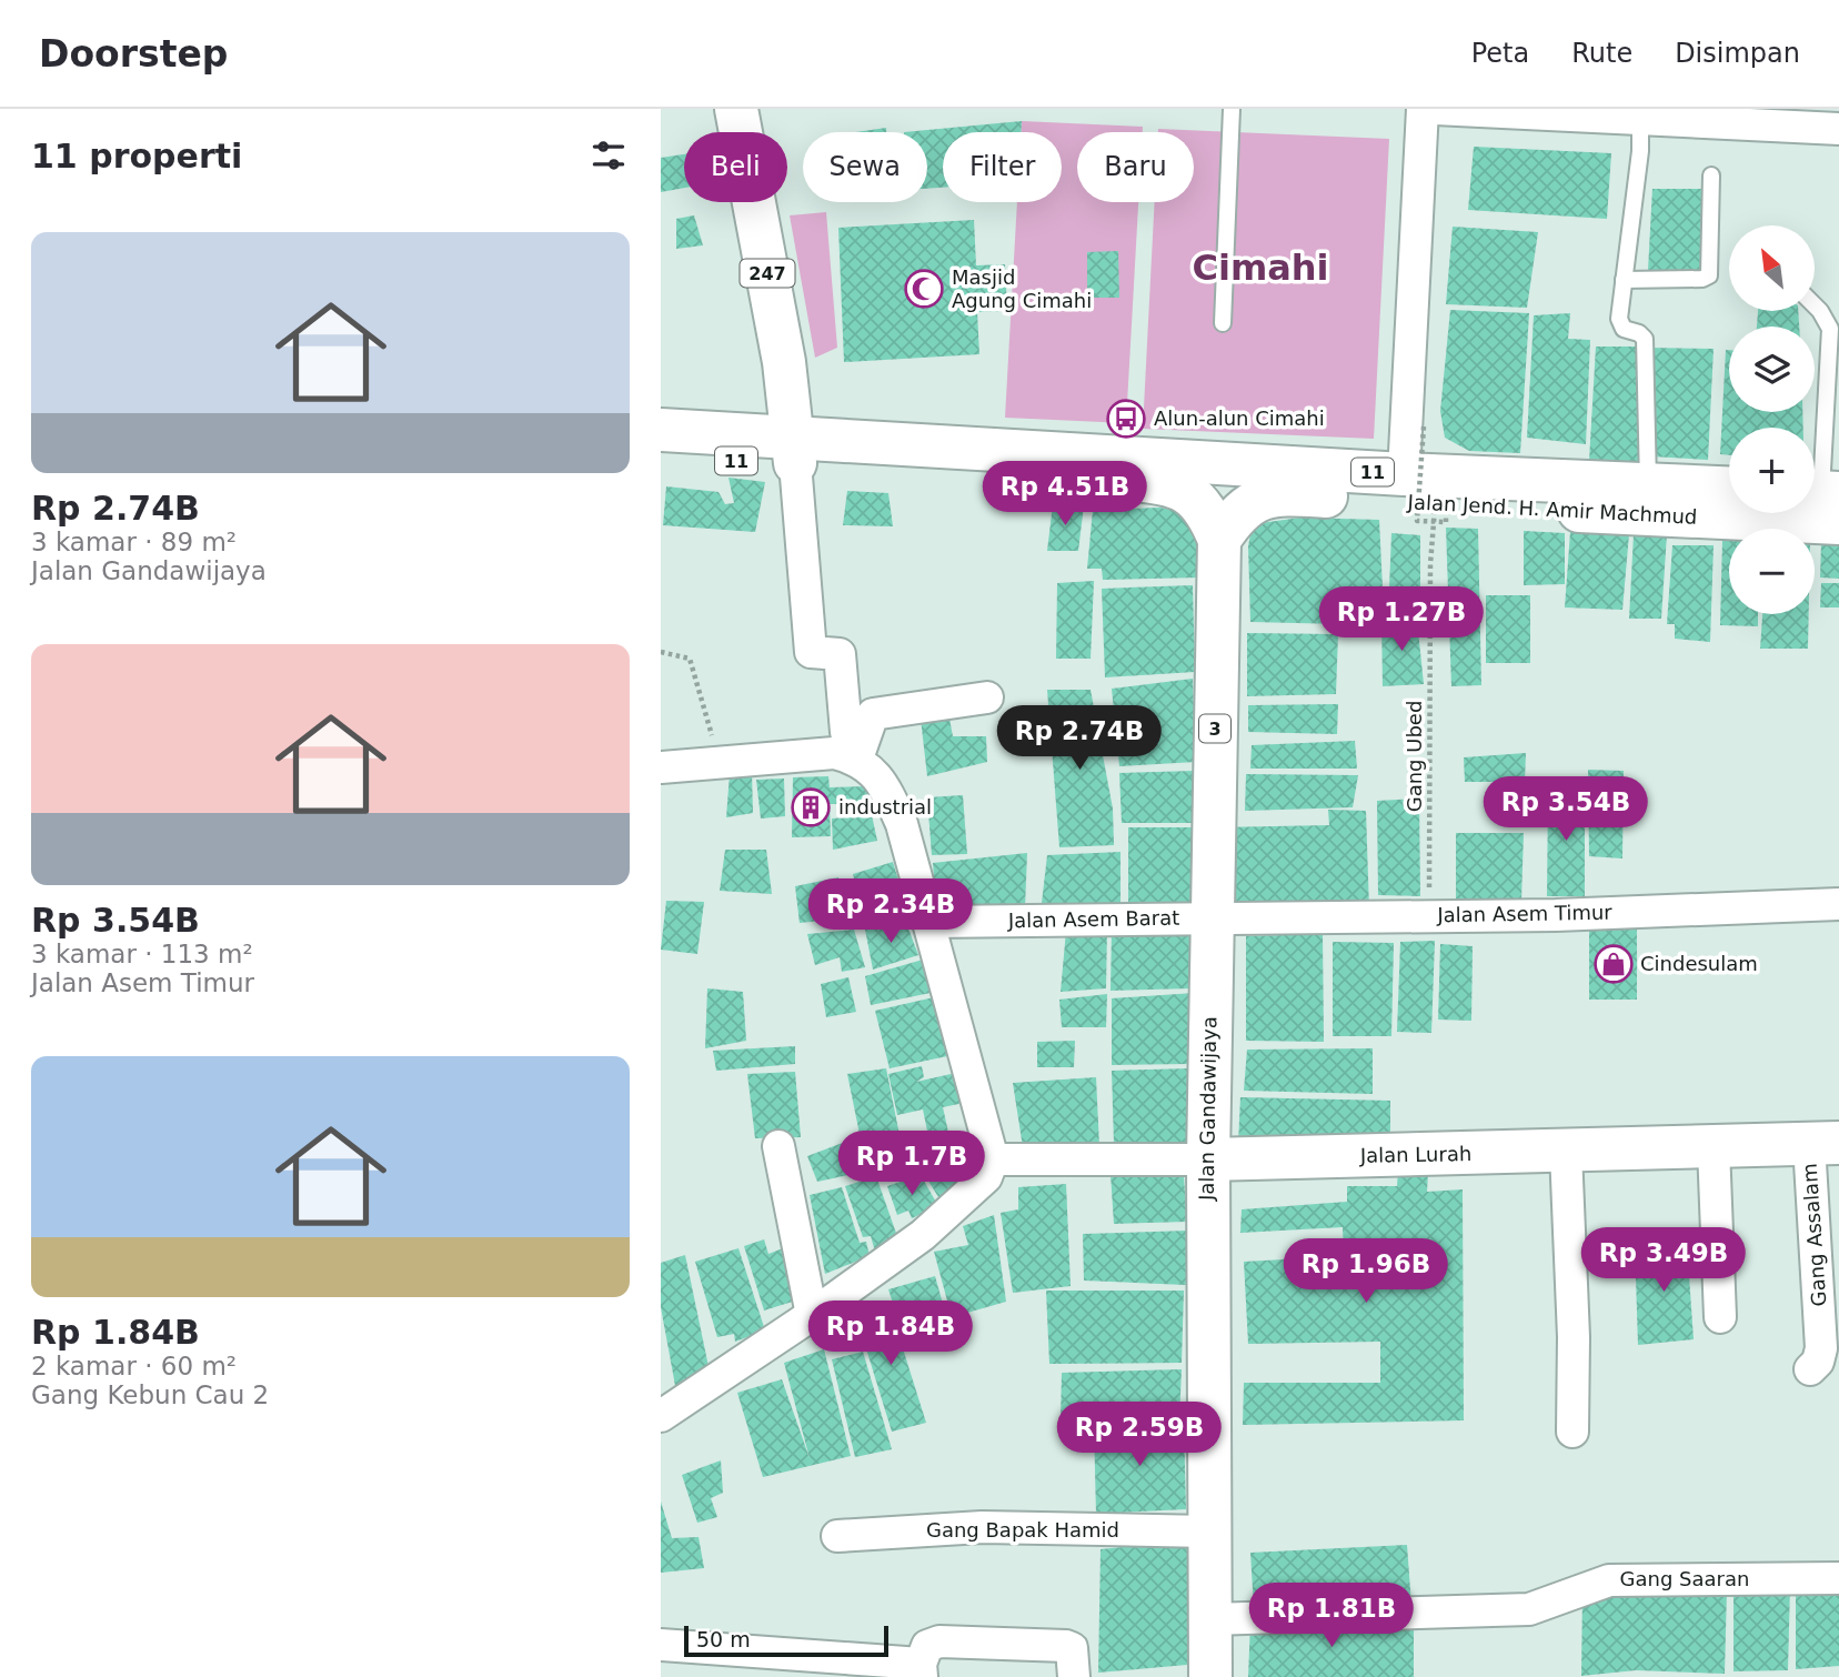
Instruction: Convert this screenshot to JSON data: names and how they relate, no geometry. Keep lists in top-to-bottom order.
{
  "streets": {
    "main road": [
      "247",
      "11",
      "Jalan Jend. H. Amir Machmud",
      "3",
      "Jalan Gandawijaya",
      "Jalan Lurah"
    ],
    "street": [
      "Jalan Asem Timur",
      "Jalan Asem Barat",
      "Gang Assalam",
      "Gang Bapak Hamid",
      "Gang Saaran"
    ],
    "path": ["Gang Ubed"]
  },
  "crossings": [
    ["247", "Jalan Jend. H. Amir Machmud"],
    ["Jalan Jend. H. Amir Machmud", "Gang Ubed"],
    ["Jalan Jend. H. Amir Machmud", "Jalan Gandawijaya"],
    ["Gang Ubed", "Jalan Asem Timur"],
    ["Jalan Asem Timur", "Jalan Asem Barat"],
    ["Jalan Asem Timur", "Jalan Gandawijaya"],
    ["Jalan Asem Barat", "Jalan Gandawijaya"],
    ["Jalan Gandawijaya", "Jalan Lurah"],
    ["Jalan Gandawijaya", "Gang Bapak Hamid"],
    ["Jalan Gandawijaya", "Gang Saaran"],
    ["Jalan Lurah", "Gang Assalam"]
  ],
  "districts": ["Cimahi"],
  "places": {
    "mosque": ["Masjid Agung Cimahi"],
    "bus stop": ["Alun-alun Cimahi"],
    "building": ["industrial"],
    "shop": ["Cindesulam"]
  },
  "scale_bar": "50 m",
  "north": "top left",
  "page": {
    "header": "Doorstep",
    "nav": ["Peta", "Rute", "Disimpan"],
    "heading": "11 properti",
    "chip": [
      "Beli",
      "Sewa",
      "Filter",
      "Baru"
    ],
    "list": [
      {
        "name": "Rp 2.74B",
        "note": "3 kamar · 89 m² · Jalan Gandawijaya"
      },
      {
        "name": "Rp 3.54B",
        "note": "3 kamar · 113 m² · Jalan Asem Timur"
      },
      {
        "name": "Rp 1.84B",
        "note": "2 kamar · 60 m² · Gang Kebun Cau 2"
      }
    ],
    "map_buttons": ["+", "−"],
    "price": [
      "Rp 4.51B",
      "Rp 1.27B",
      "Rp 2.74B",
      "Rp 3.54B",
      "Rp 2.34B",
      "Rp 1.7B",
      "Rp 3.49B",
      "Rp 1.96B",
      "Rp 1.84B",
      "Rp 2.59B",
      "Rp 1.81B"
    ],
    "scale": "50 m"
  }
}
